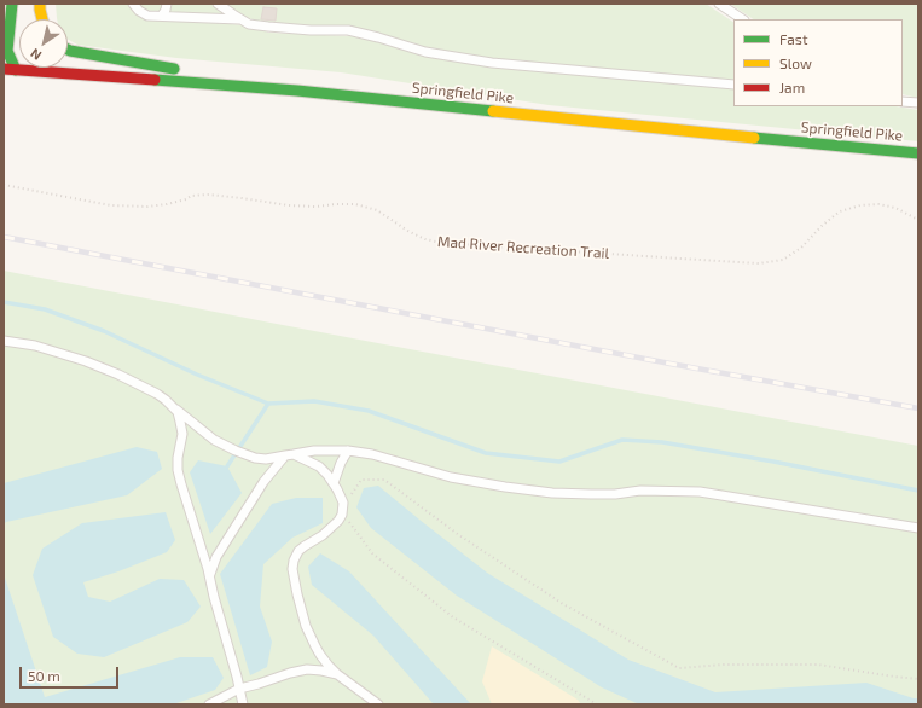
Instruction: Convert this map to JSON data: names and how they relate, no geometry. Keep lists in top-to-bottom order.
{
  "streets": {
    "main road": ["Springfield Pike"],
    "path": ["Mad River Recreation Trail"]
  },
  "legend": ["Fast", "Slow", "Jam"],
  "scale_bar": "50 m",
  "north": "bottom left"
}
